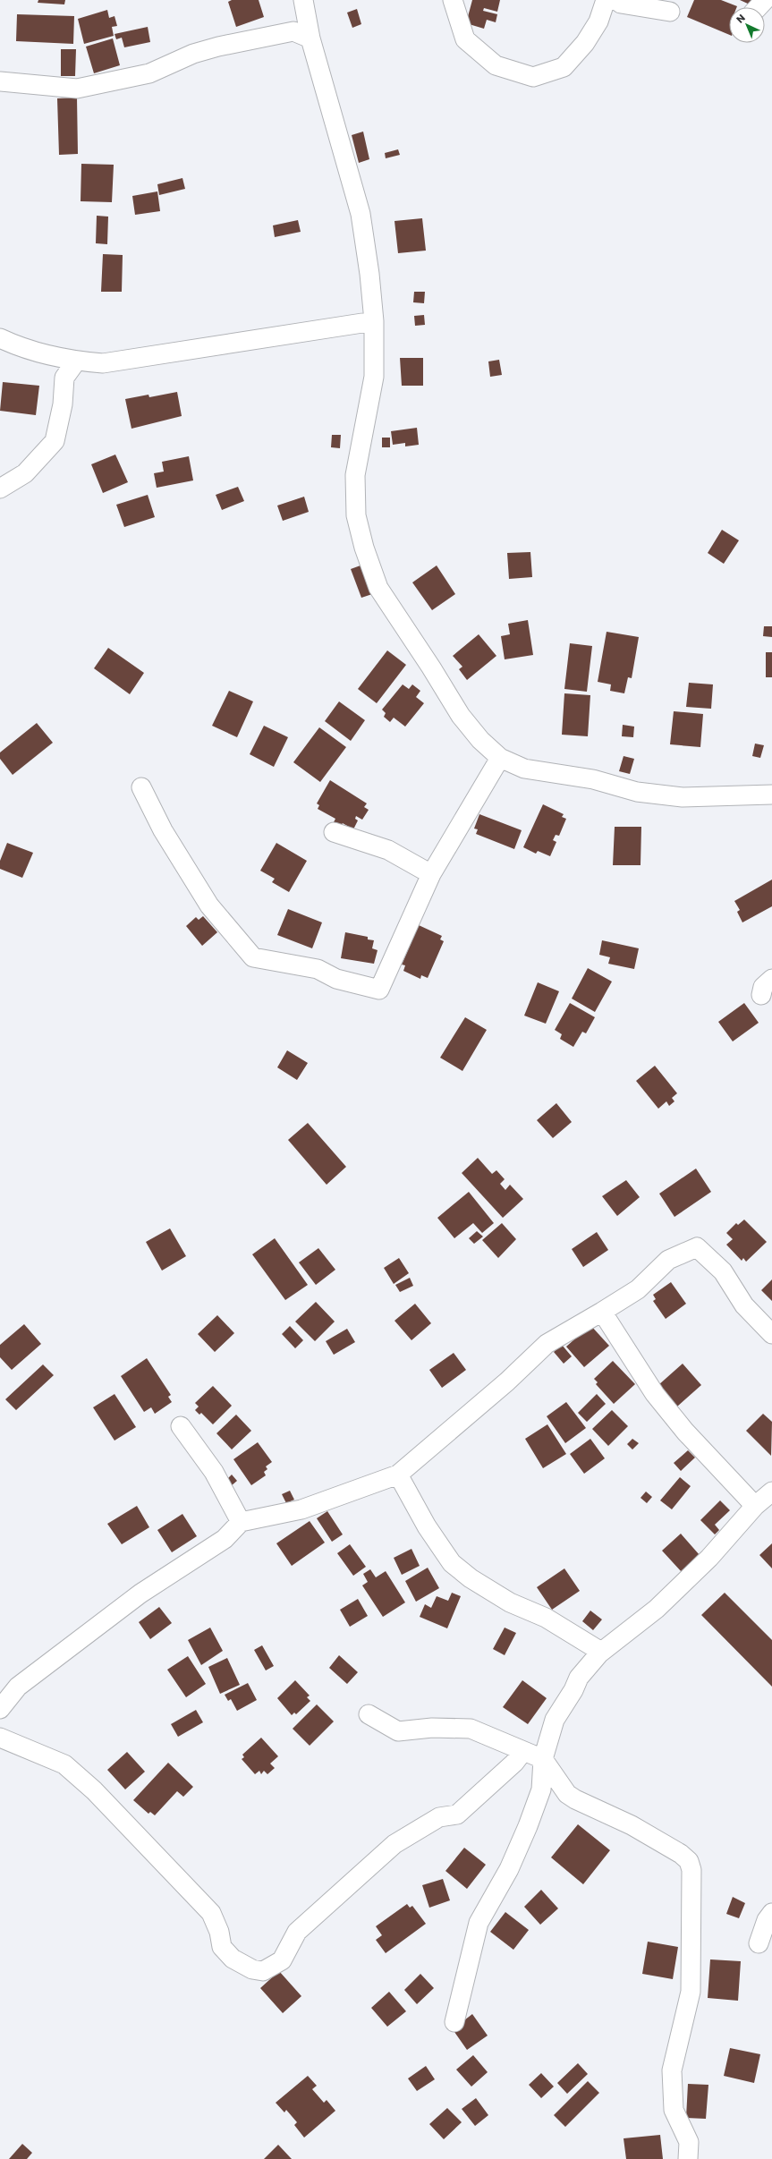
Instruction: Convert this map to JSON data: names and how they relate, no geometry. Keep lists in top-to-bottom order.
{
  "north": "top left"
}
